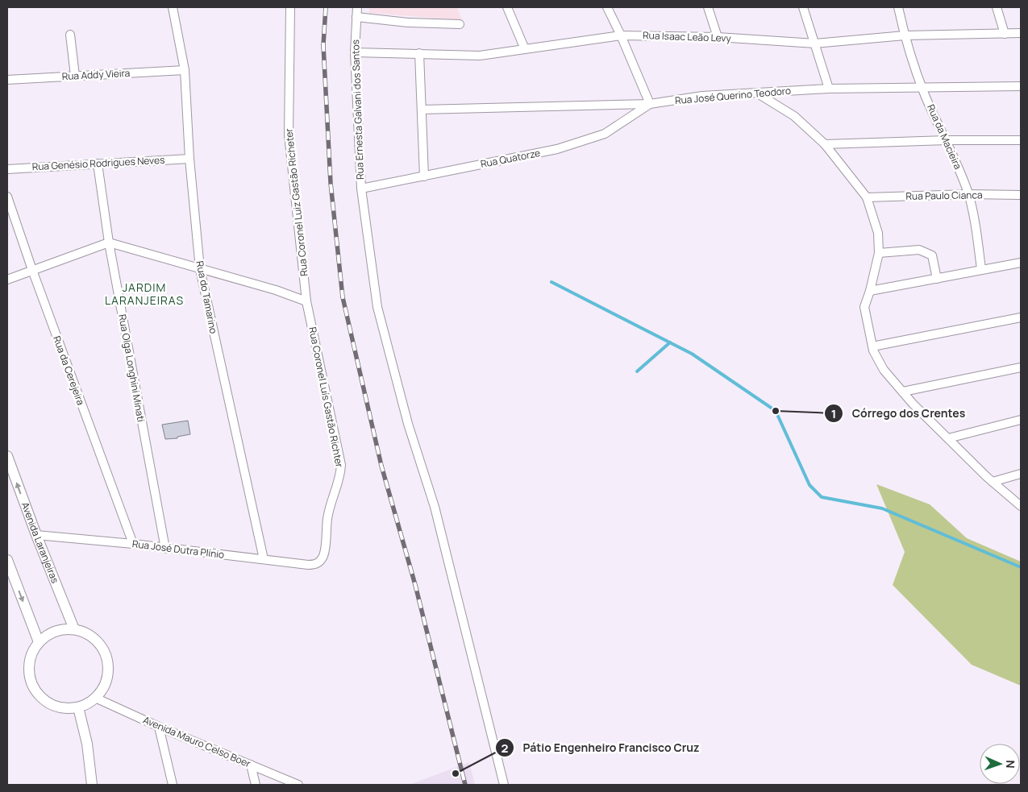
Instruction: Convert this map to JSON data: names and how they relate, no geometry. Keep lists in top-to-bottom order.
{
  "streets": {
    "street": [
      "Rua Isaac Leão Levy",
      "Rua Addy Vieira",
      "Rua José Querino Teodoro",
      "Rua Ernesta Galvani dos Santos",
      "Rua da Macieira",
      "Rua Quatorze",
      "Rua Genésio Rodrigues Neves",
      "Rua Paulo Cianca",
      "Rua Coronel Luiz Gastão Richeter",
      "Rua do Tamarino",
      "Rua Olga Longhini Minati",
      "Rua da Cerejeira",
      "Rua Coronel Luís Gastão Richter",
      "Avenida Laranjeiras",
      "Rua José Dutra Plínio",
      "Avenida Mauro Celso Boer"
    ]
  },
  "crossings": [
    ["Rua Isaac Leão Levy", "Rua Ernesta Galvani dos Santos"],
    ["Rua Isaac Leão Levy", "Rua da Macieira"],
    ["Rua Addy Vieira", "Rua do Tamarino"],
    ["Rua José Querino Teodoro", "Rua da Macieira"],
    ["Rua José Querino Teodoro", "Rua Quatorze"],
    ["Rua Ernesta Galvani dos Santos", "Rua Quatorze"],
    ["Rua da Macieira", "Rua Paulo Cianca"],
    ["Rua Genésio Rodrigues Neves", "Rua do Tamarino"],
    ["Rua Genésio Rodrigues Neves", "Rua Olga Longhini Minati"],
    ["Rua Coronel Luiz Gastão Richeter", "Rua Coronel Luís Gastão Richter"],
    ["Rua do Tamarino", "Rua José Dutra Plínio"],
    ["Rua Olga Longhini Minati", "Rua José Dutra Plínio"],
    ["Rua da Cerejeira", "Rua José Dutra Plínio"],
    ["Rua Coronel Luís Gastão Richter", "Rua José Dutra Plínio"],
    ["Avenida Laranjeiras", "Rua José Dutra Plínio"],
    ["Avenida Laranjeiras", "Avenida Mauro Celso Boer"]
  ],
  "one_way": ["Avenida Laranjeiras"],
  "districts": ["JARDIM LARANJEIRAS"],
  "places": ["Córrego dos Crentes", "Pátio Engenheiro Francisco Cruz"],
  "north": "right"
}
